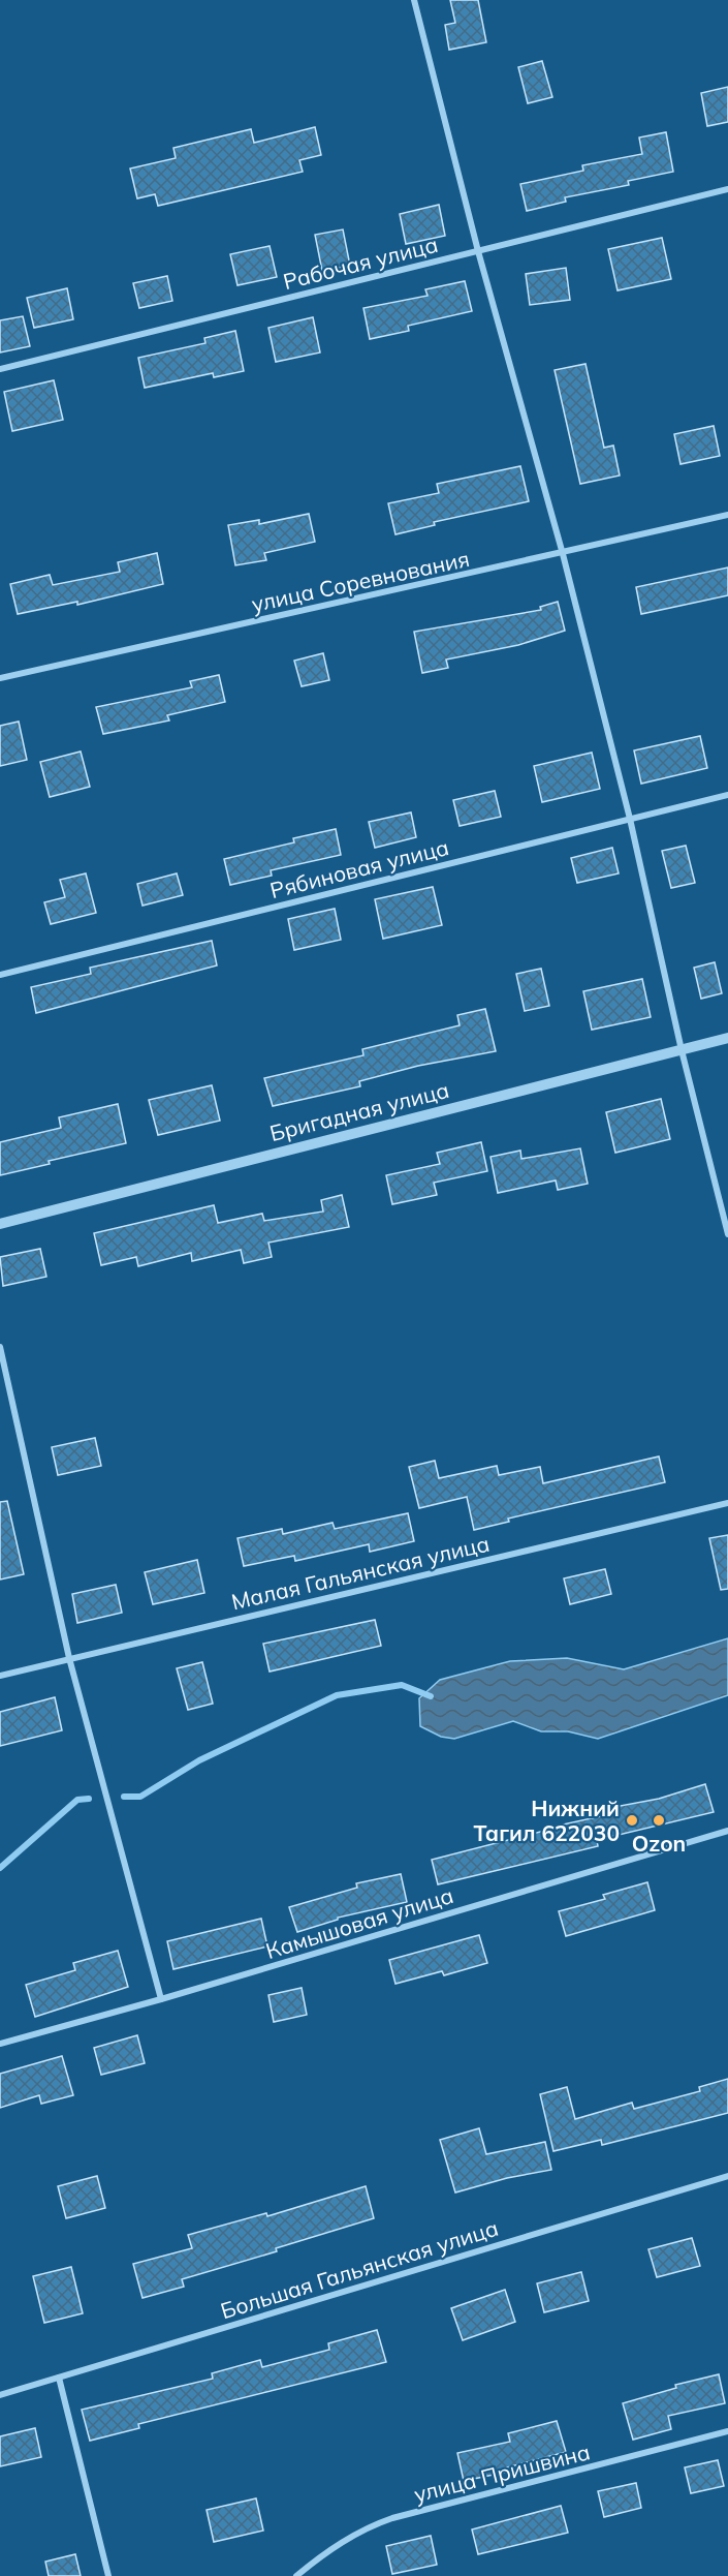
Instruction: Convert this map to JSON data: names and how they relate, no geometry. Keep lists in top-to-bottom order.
{
  "streets": {
    "street": [
      "Рабочая улица",
      "улица Соревнования",
      "Рябиновая улица",
      "Бригадная улица",
      "Малая Гальянская улица",
      "Камышовая улица",
      "Большая Гальянская улица",
      "улица Пришвина"
    ]
  },
  "places": ["Нижний Тагил 622030", "Ozon"]
}
